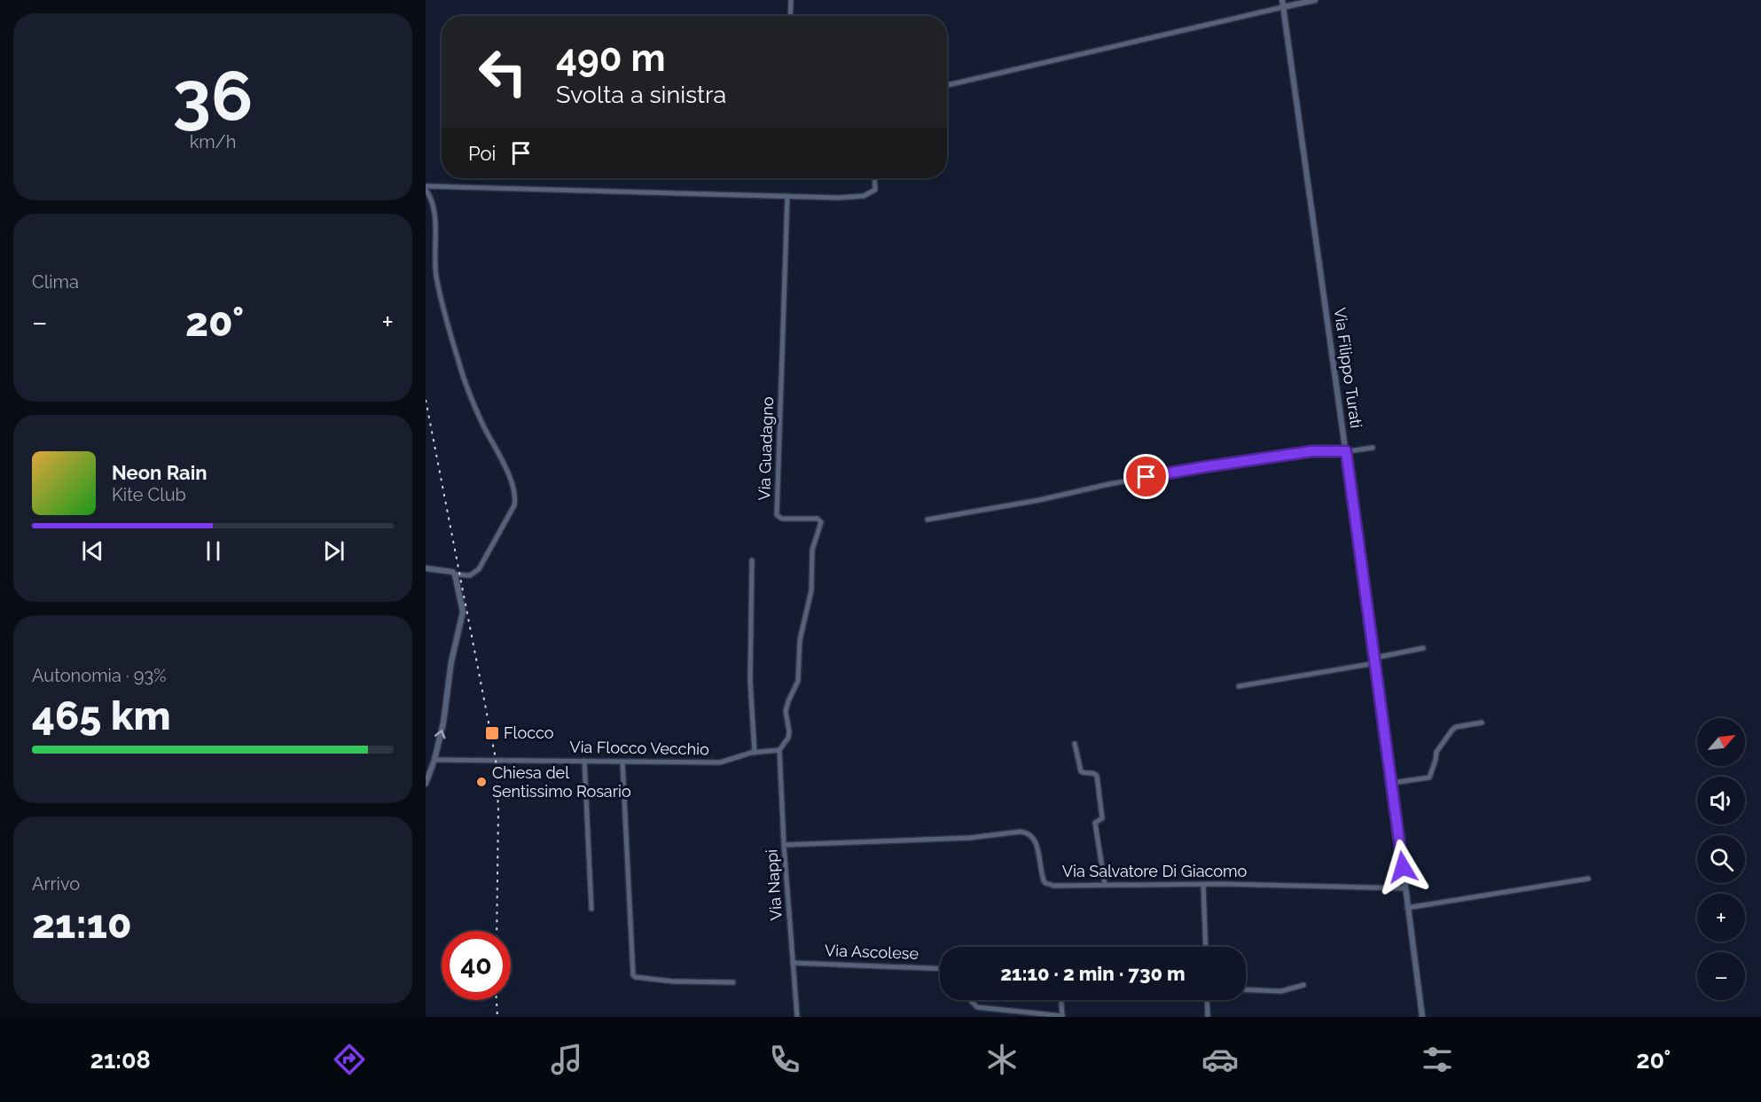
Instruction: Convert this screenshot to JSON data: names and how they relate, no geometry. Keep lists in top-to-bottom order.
{
  "streets": {
    "street": [
      "Via Filippo Turati",
      "Via Guadagno",
      "Via Flocco Vecchio",
      "Via Salvatore Di Giacomo",
      "Via Nappi",
      "Via Ascolese"
    ]
  },
  "crossings": [
    ["Via Filippo Turati", "Via Salvatore Di Giacomo"],
    ["Via Guadagno", "Via Flocco Vecchio"],
    ["Via Guadagno", "Via Nappi"],
    ["Via Flocco Vecchio", "Via Nappi"],
    ["Via Salvatore Di Giacomo", "Via Nappi"],
    ["Via Nappi", "Via Ascolese"]
  ],
  "places": {
    "transit": ["Flocco"],
    "other": ["Chiesa del Sentissimo Rosario"]
  },
  "north": "top right",
  "page": {
    "tile": [
      ["36", "km/h"],
      "Clima",
      ["Autonomia · 93%", "465 km"],
      ["Arrivo", "21:10"]
    ],
    "turn": ["490 m", "Svolta a sinistra"],
    "then": "Poi",
    "heat": ["−", "20°", "+"],
    "song": ["Neon Rain", "Kite Club"],
    "map_buttons": ["+", "−"],
    "limit": "40",
    "trip": "21:10 · 2 min · 730 m",
    "tabs": ["21:08", "20°"]
  }
}
